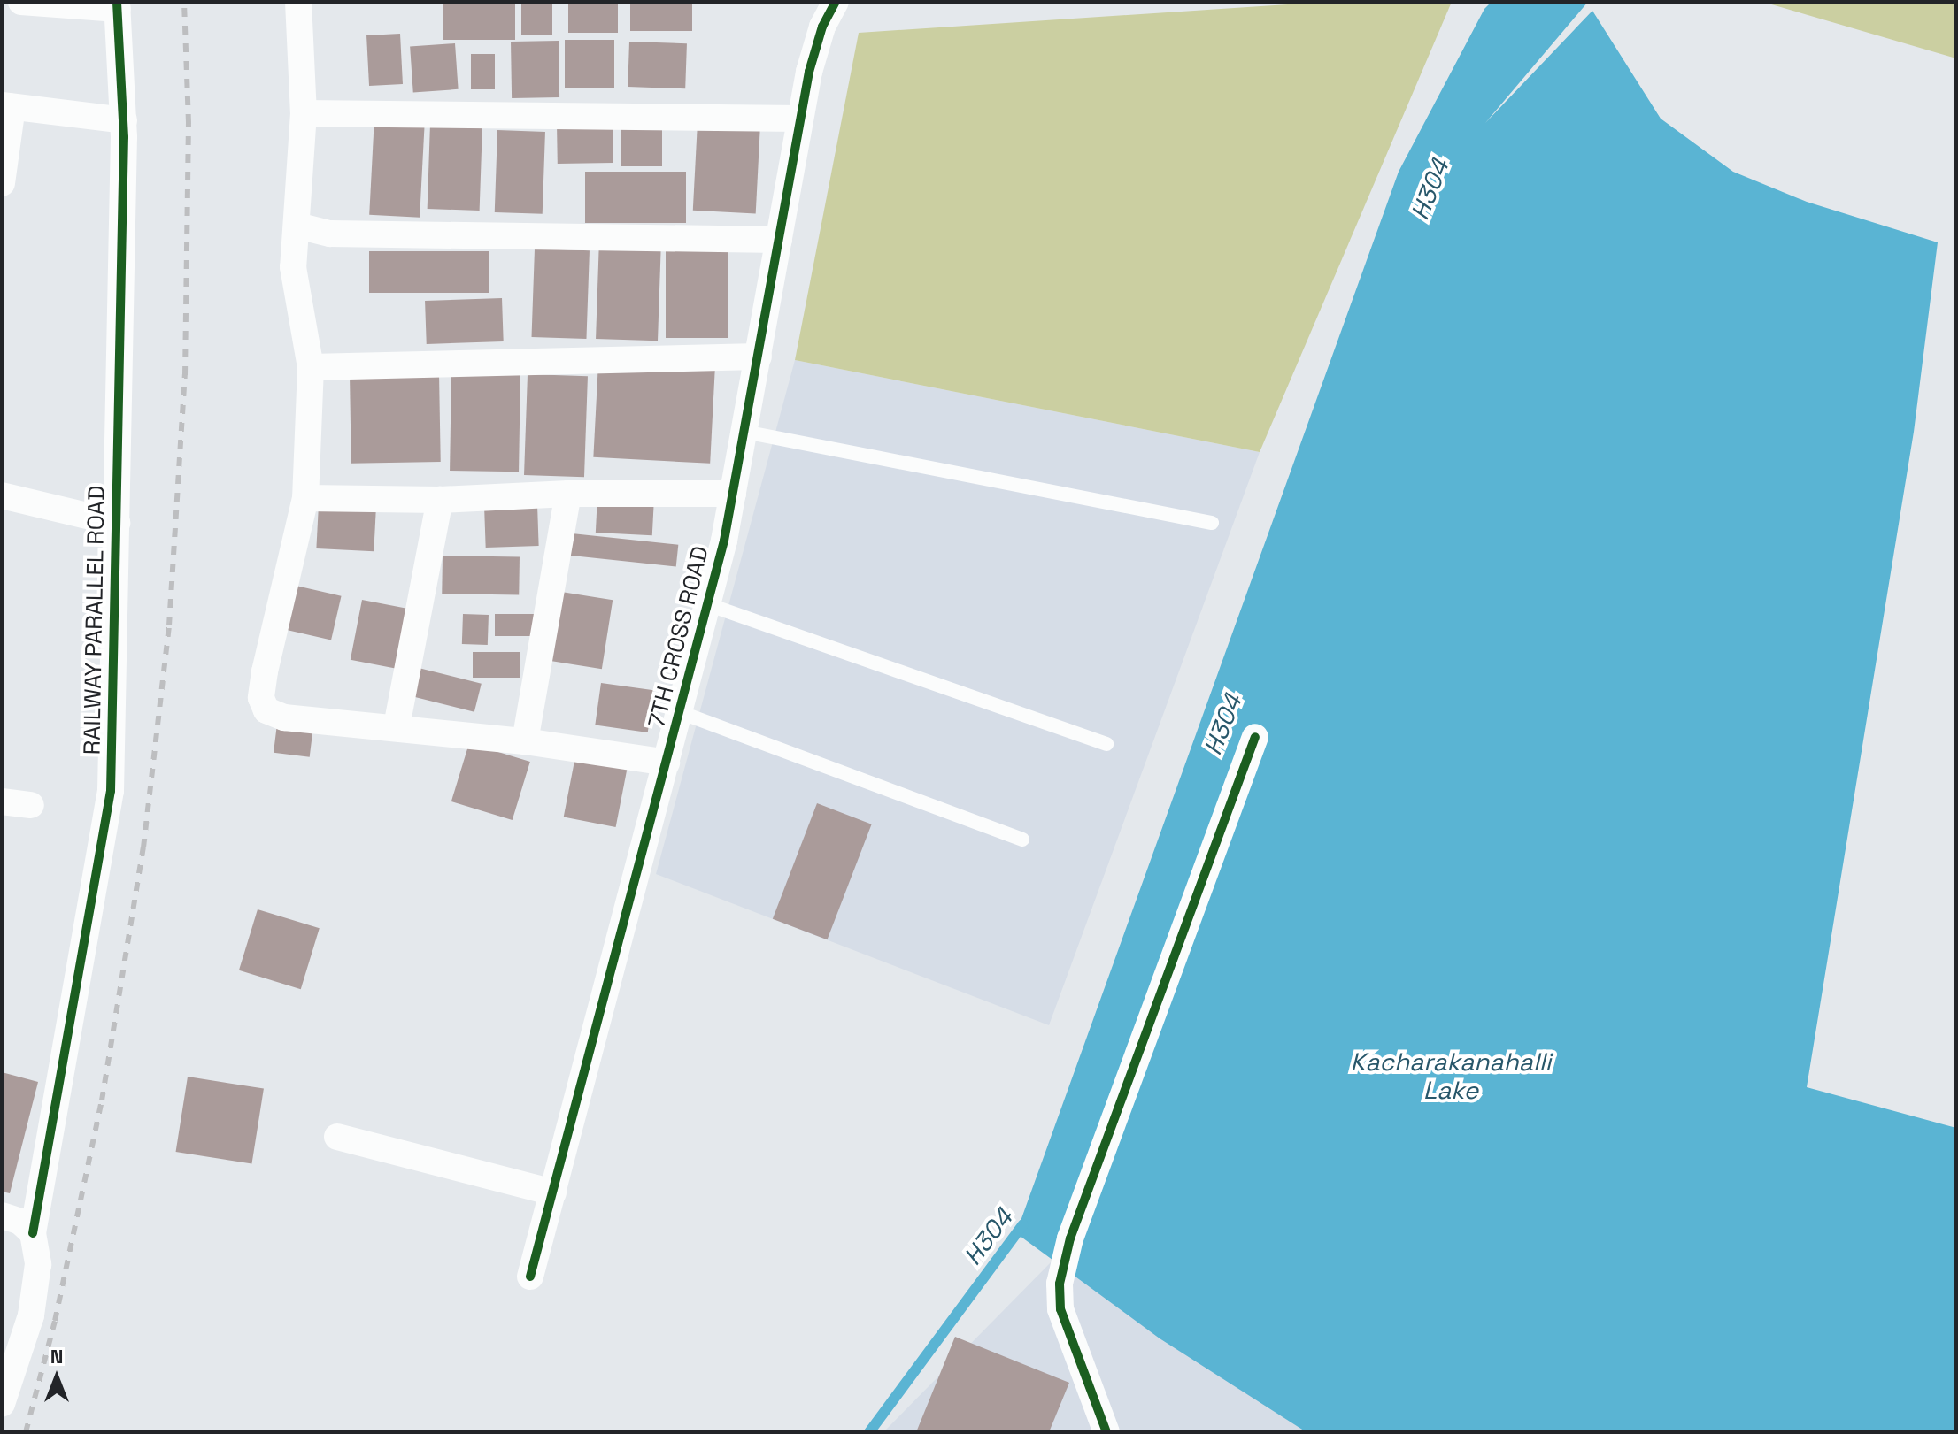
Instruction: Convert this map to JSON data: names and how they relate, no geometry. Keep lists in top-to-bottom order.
{
  "streets": {
    "street": ["RAILWAY PARALLEL ROAD", "7TH CROSS ROAD"]
  },
  "water": ["H304", "Kacharakanahalli Lake"],
  "north": "top"
}
